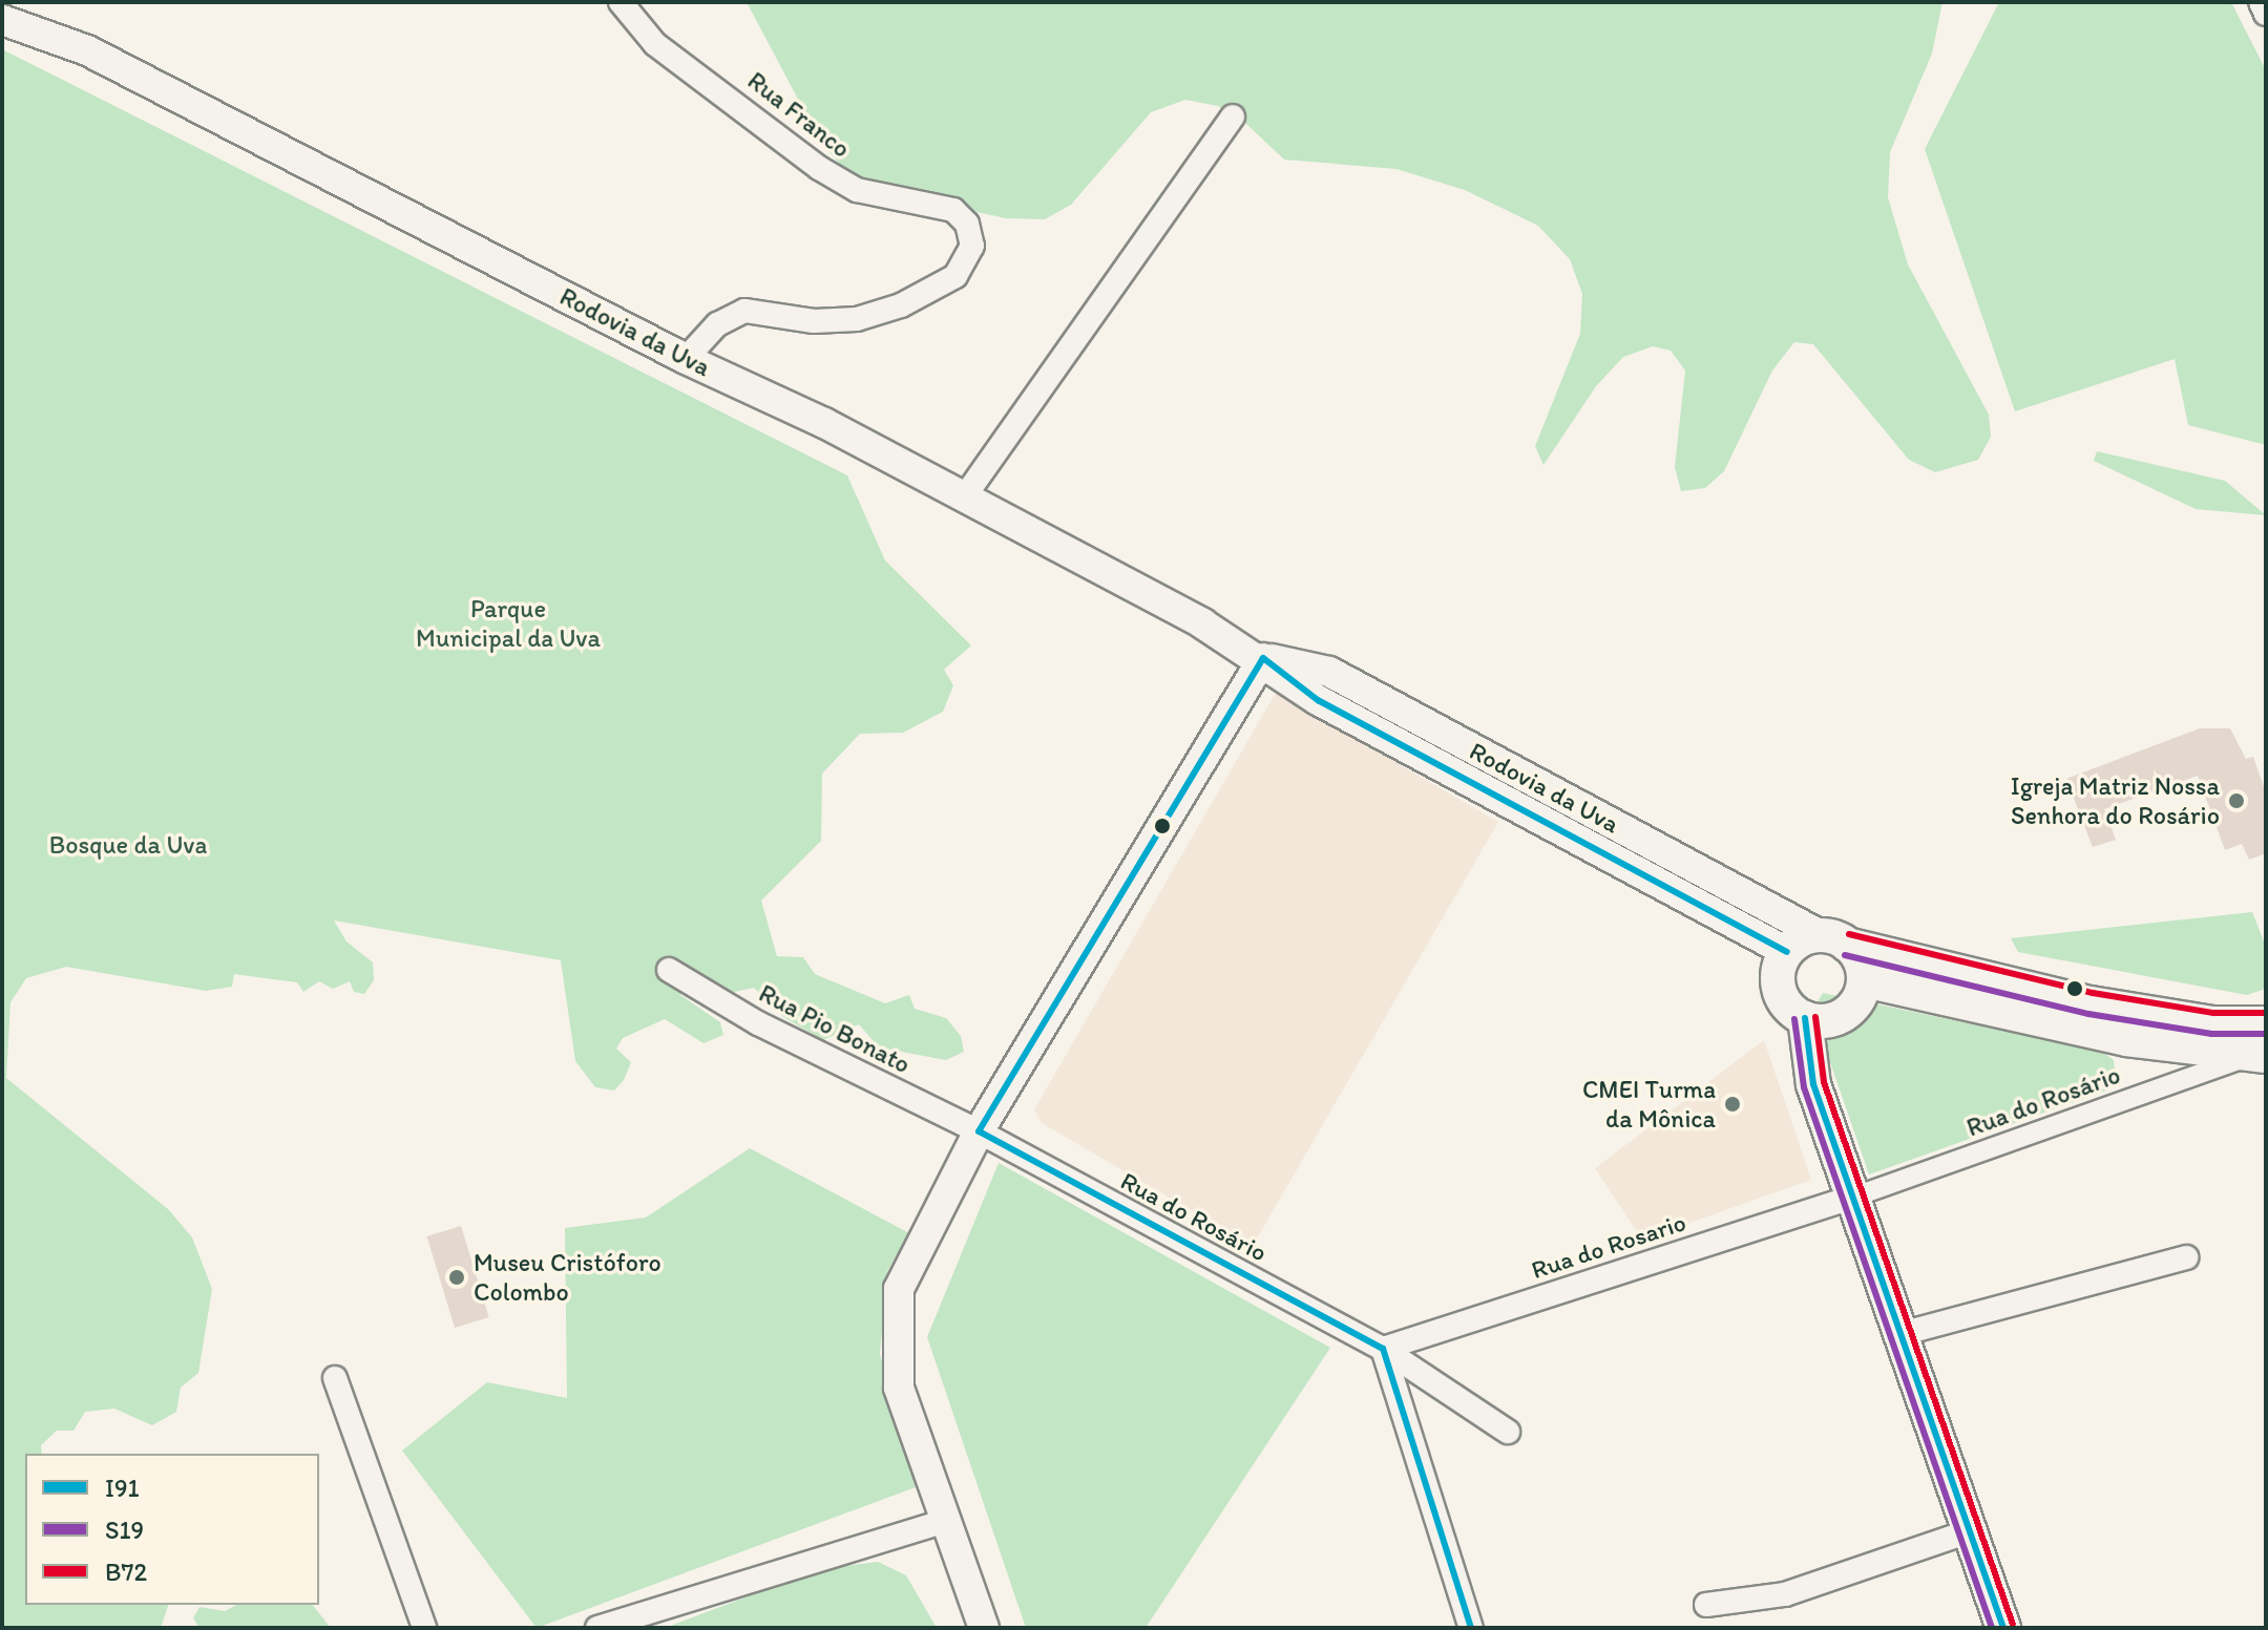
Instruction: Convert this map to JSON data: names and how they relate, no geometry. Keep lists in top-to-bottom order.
{
  "streets": {
    "main road": ["Rodovia da Uva"],
    "street": [
      "Rua Franco",
      "Rua Pio Bonato",
      "Rua do Rosário",
      "Rua do Rosario"
    ]
  },
  "crossings": [
    ["Rua Franco", "Rodovia da Uva"],
    ["Rua Pio Bonato", "Rua do Rosário"],
    ["Rua do Rosário", "Rua do Rosario"]
  ],
  "parks": ["Parque Municipal da Uva", "Bosque da Uva"],
  "places": ["Igreja Matriz Nossa Senhora do Rosário", "CMEI Turma da Mônica", "Museu Cristóforo Colombo"],
  "lines": ["transit line I91", "transit line B72", "transit line S19"],
  "legend": ["I91", "S19", "B72"]
}
